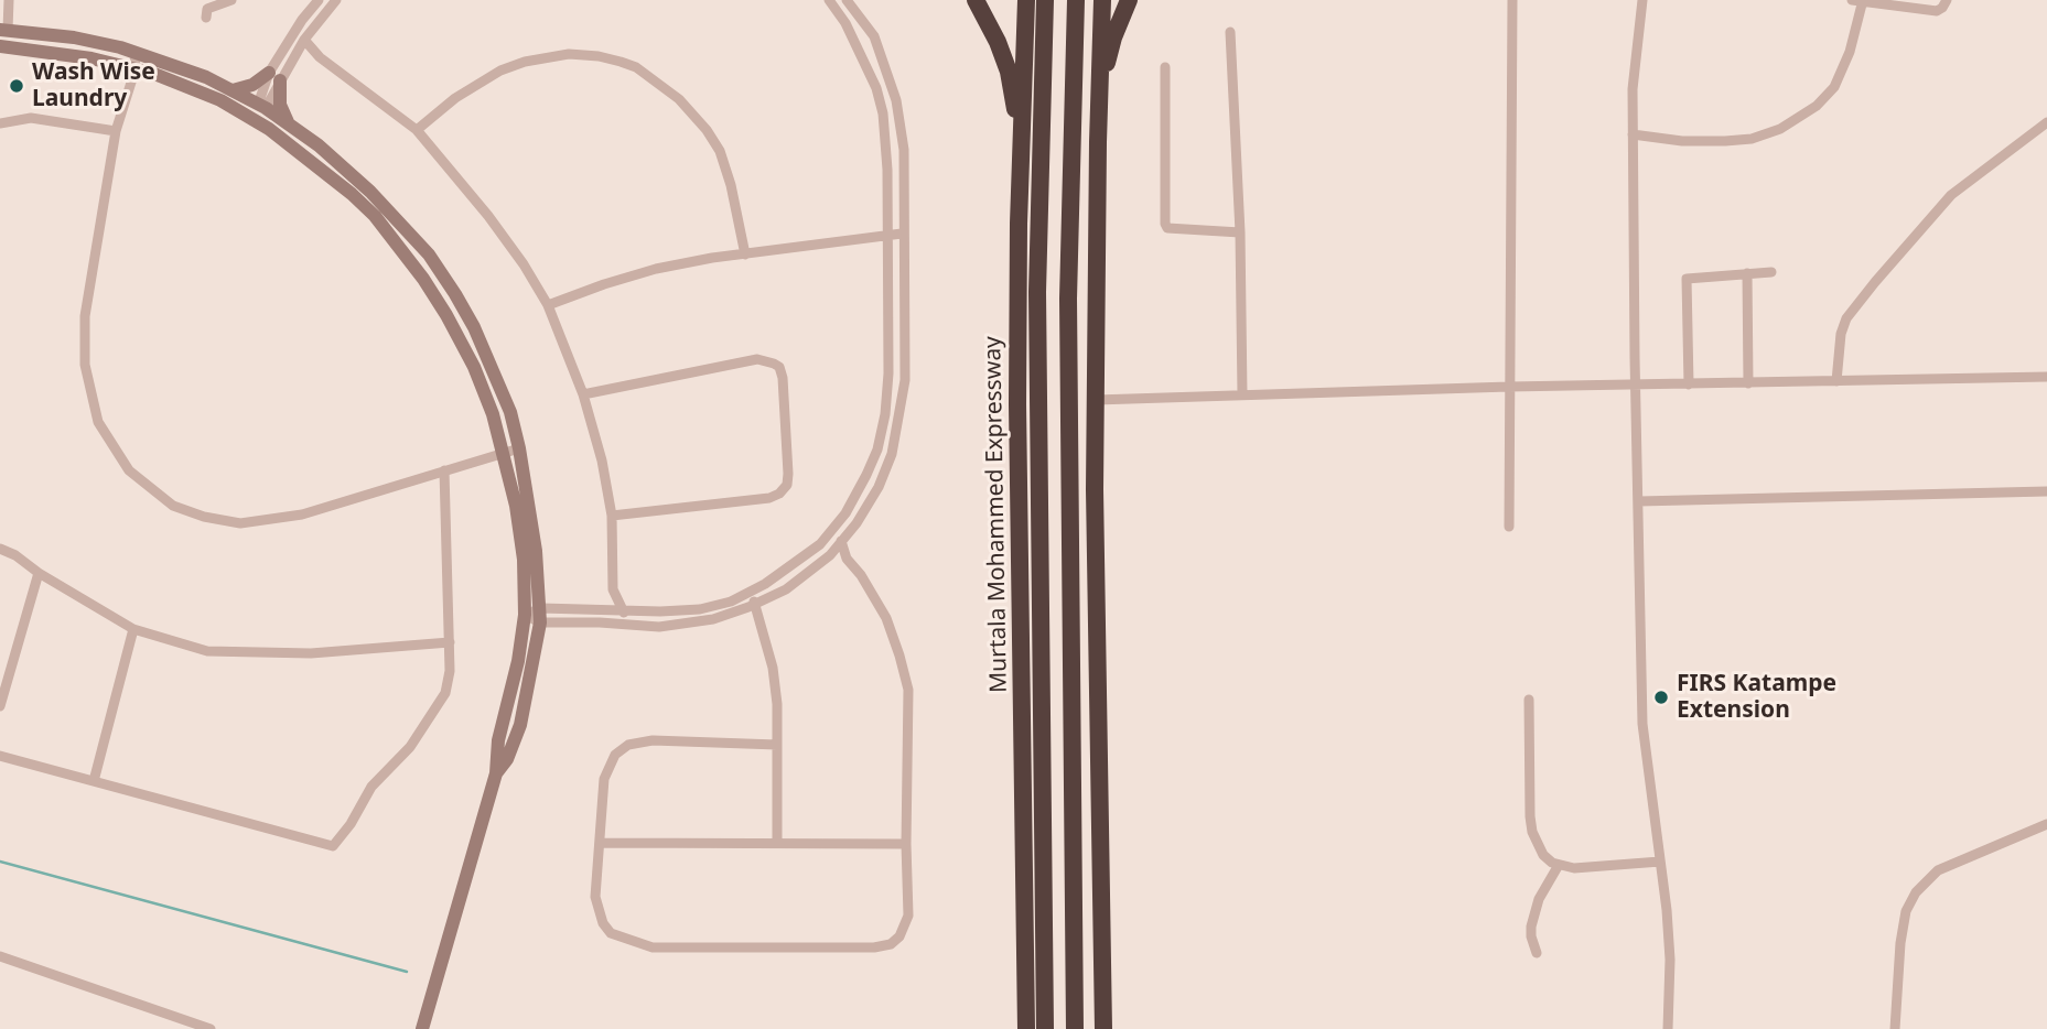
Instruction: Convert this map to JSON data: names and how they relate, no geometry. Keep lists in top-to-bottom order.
{
  "streets": {
    "highway": ["Murtala Mohammed Expressway"]
  },
  "places": ["Wash Wise Laundry", "FIRS Katampe Extension"]
}
